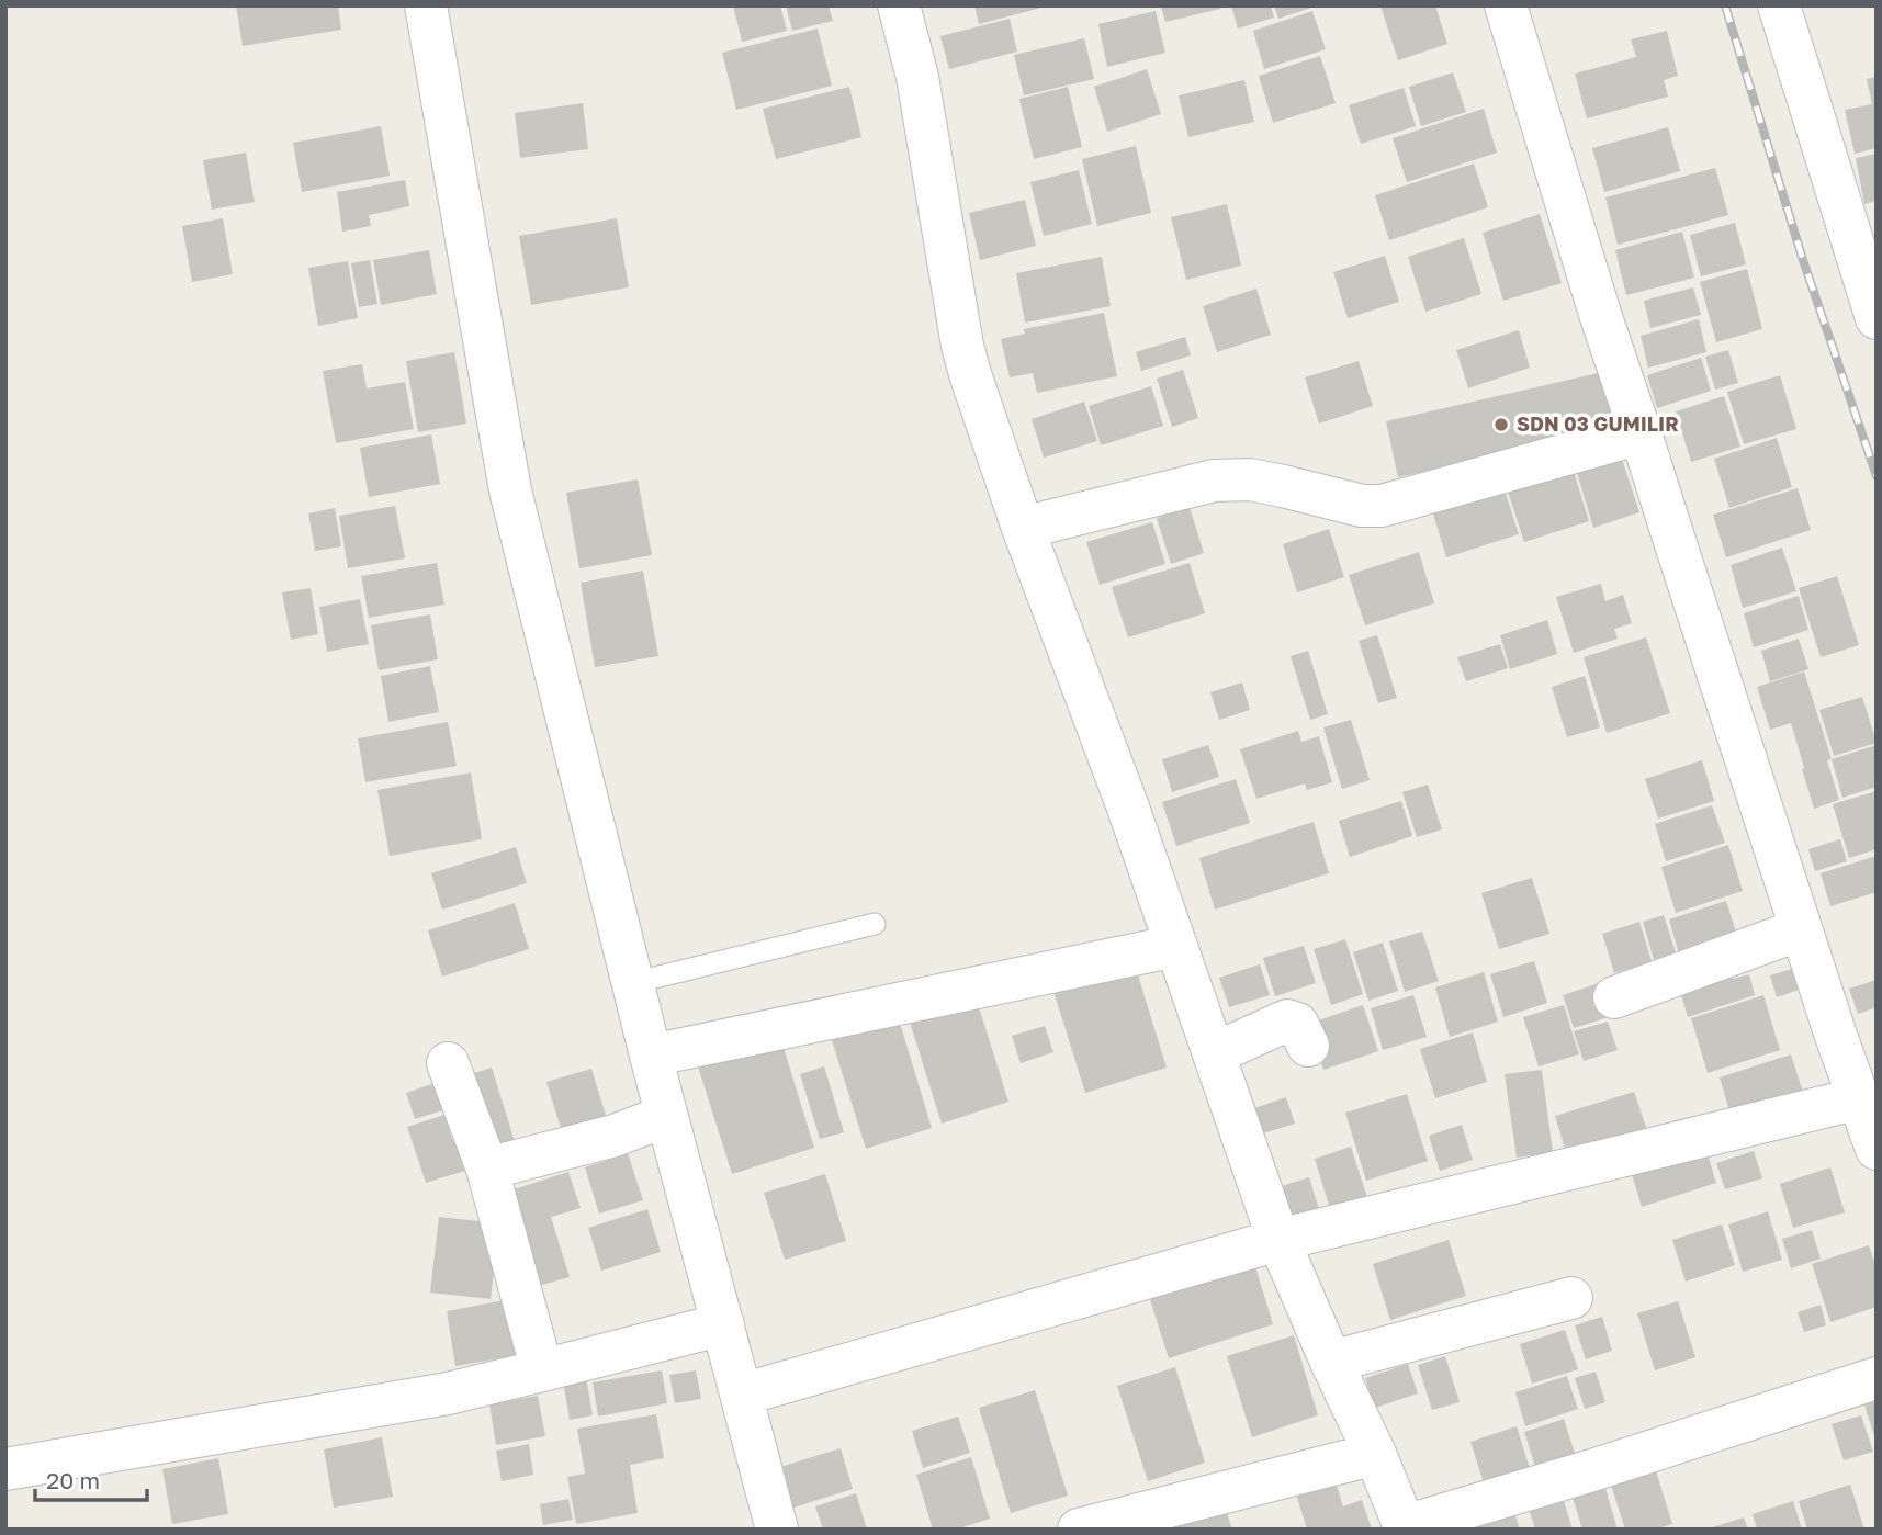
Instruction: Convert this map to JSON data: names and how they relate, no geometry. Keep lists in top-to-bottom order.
{
  "places": ["SDN 03 GUMILIR"],
  "scale_bar": "20 m"
}
